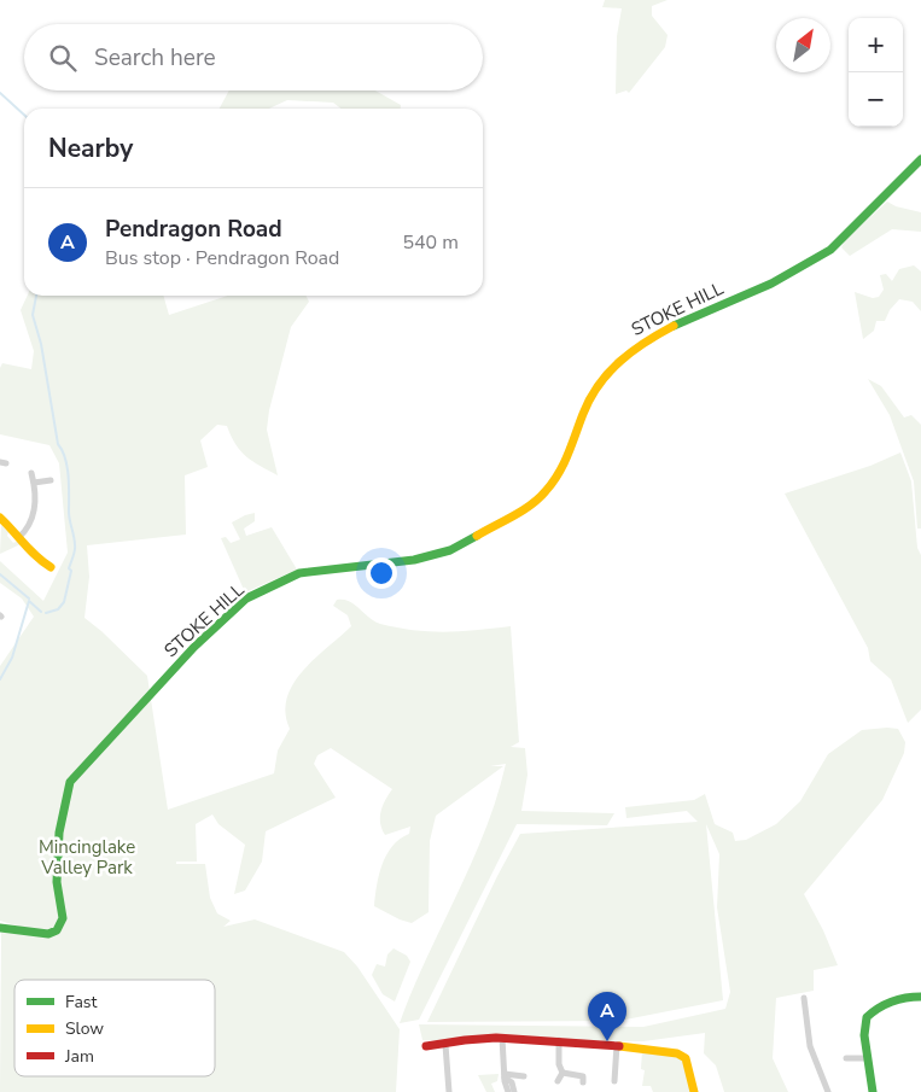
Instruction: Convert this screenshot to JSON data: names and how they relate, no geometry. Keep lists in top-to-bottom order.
{
  "streets": {
    "street": ["STOKE HILL"]
  },
  "parks": ["Mincinglake Valley Park"],
  "legend": ["Fast", "Slow", "Jam"],
  "north": "top right",
  "page": {
    "map_buttons": ["+", "−"],
    "search": "Search here",
    "heading": "Nearby",
    "list": [
      {
        "mark": "A",
        "name": "Pendragon Road",
        "note": "Bus stop · Pendragon Road",
        "value": "540 m"
      }
    ],
    "pins": "A"
  }
}
